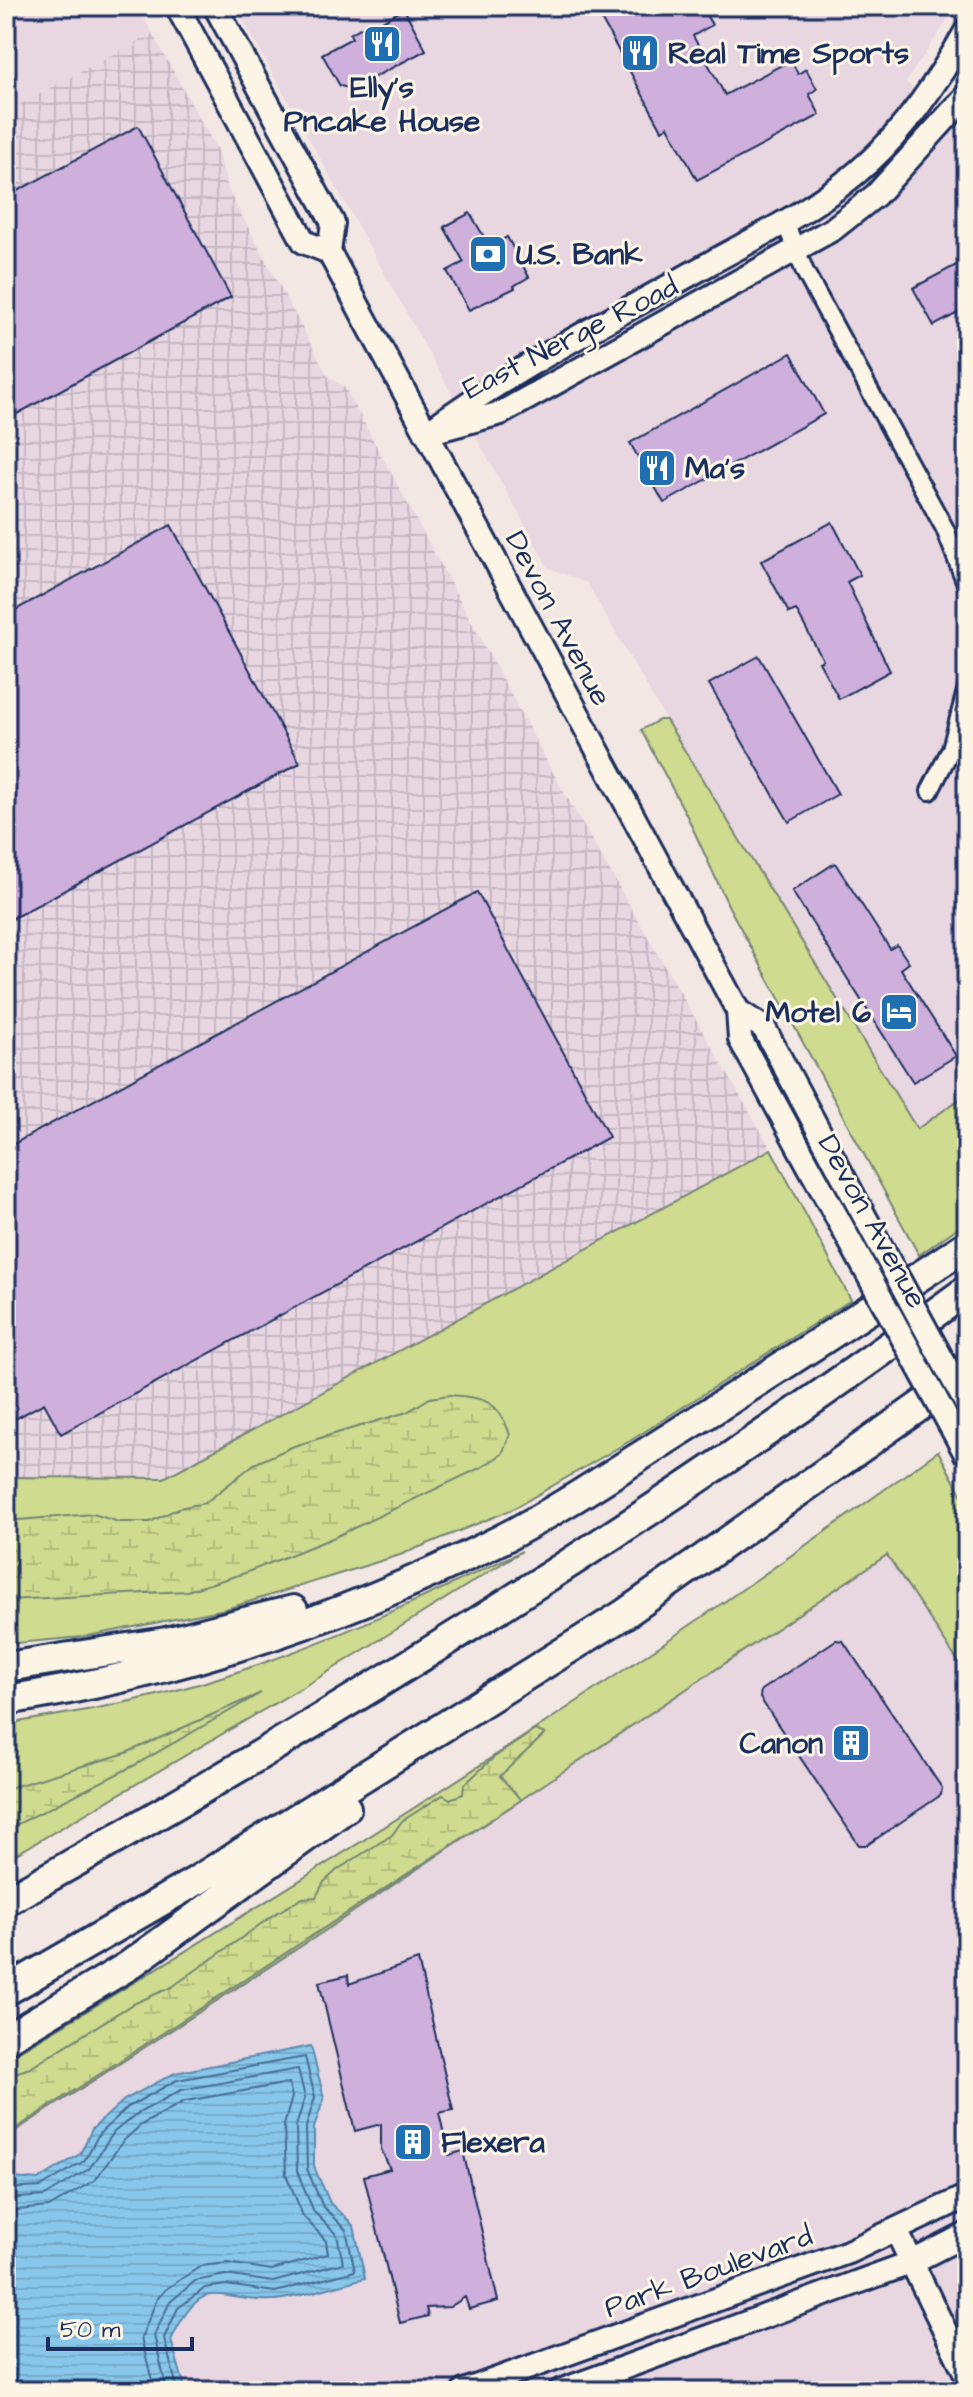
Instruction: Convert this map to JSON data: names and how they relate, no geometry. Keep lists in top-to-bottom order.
{
  "streets": {
    "main road": ["East Nerge Road", "Devon Avenue", "Park Boulevard"]
  },
  "crossings": [
    ["East Nerge Road", "Devon Avenue"]
  ],
  "places": {
    "restaurant": ["Elly's Pncake House", "Real Time Sports", "Ma's"],
    "bank": ["U.S. Bank"],
    "hotel": ["Motel 6"],
    "building": ["Canon", "Flexera"]
  },
  "scale_bar": "50 m"
}
